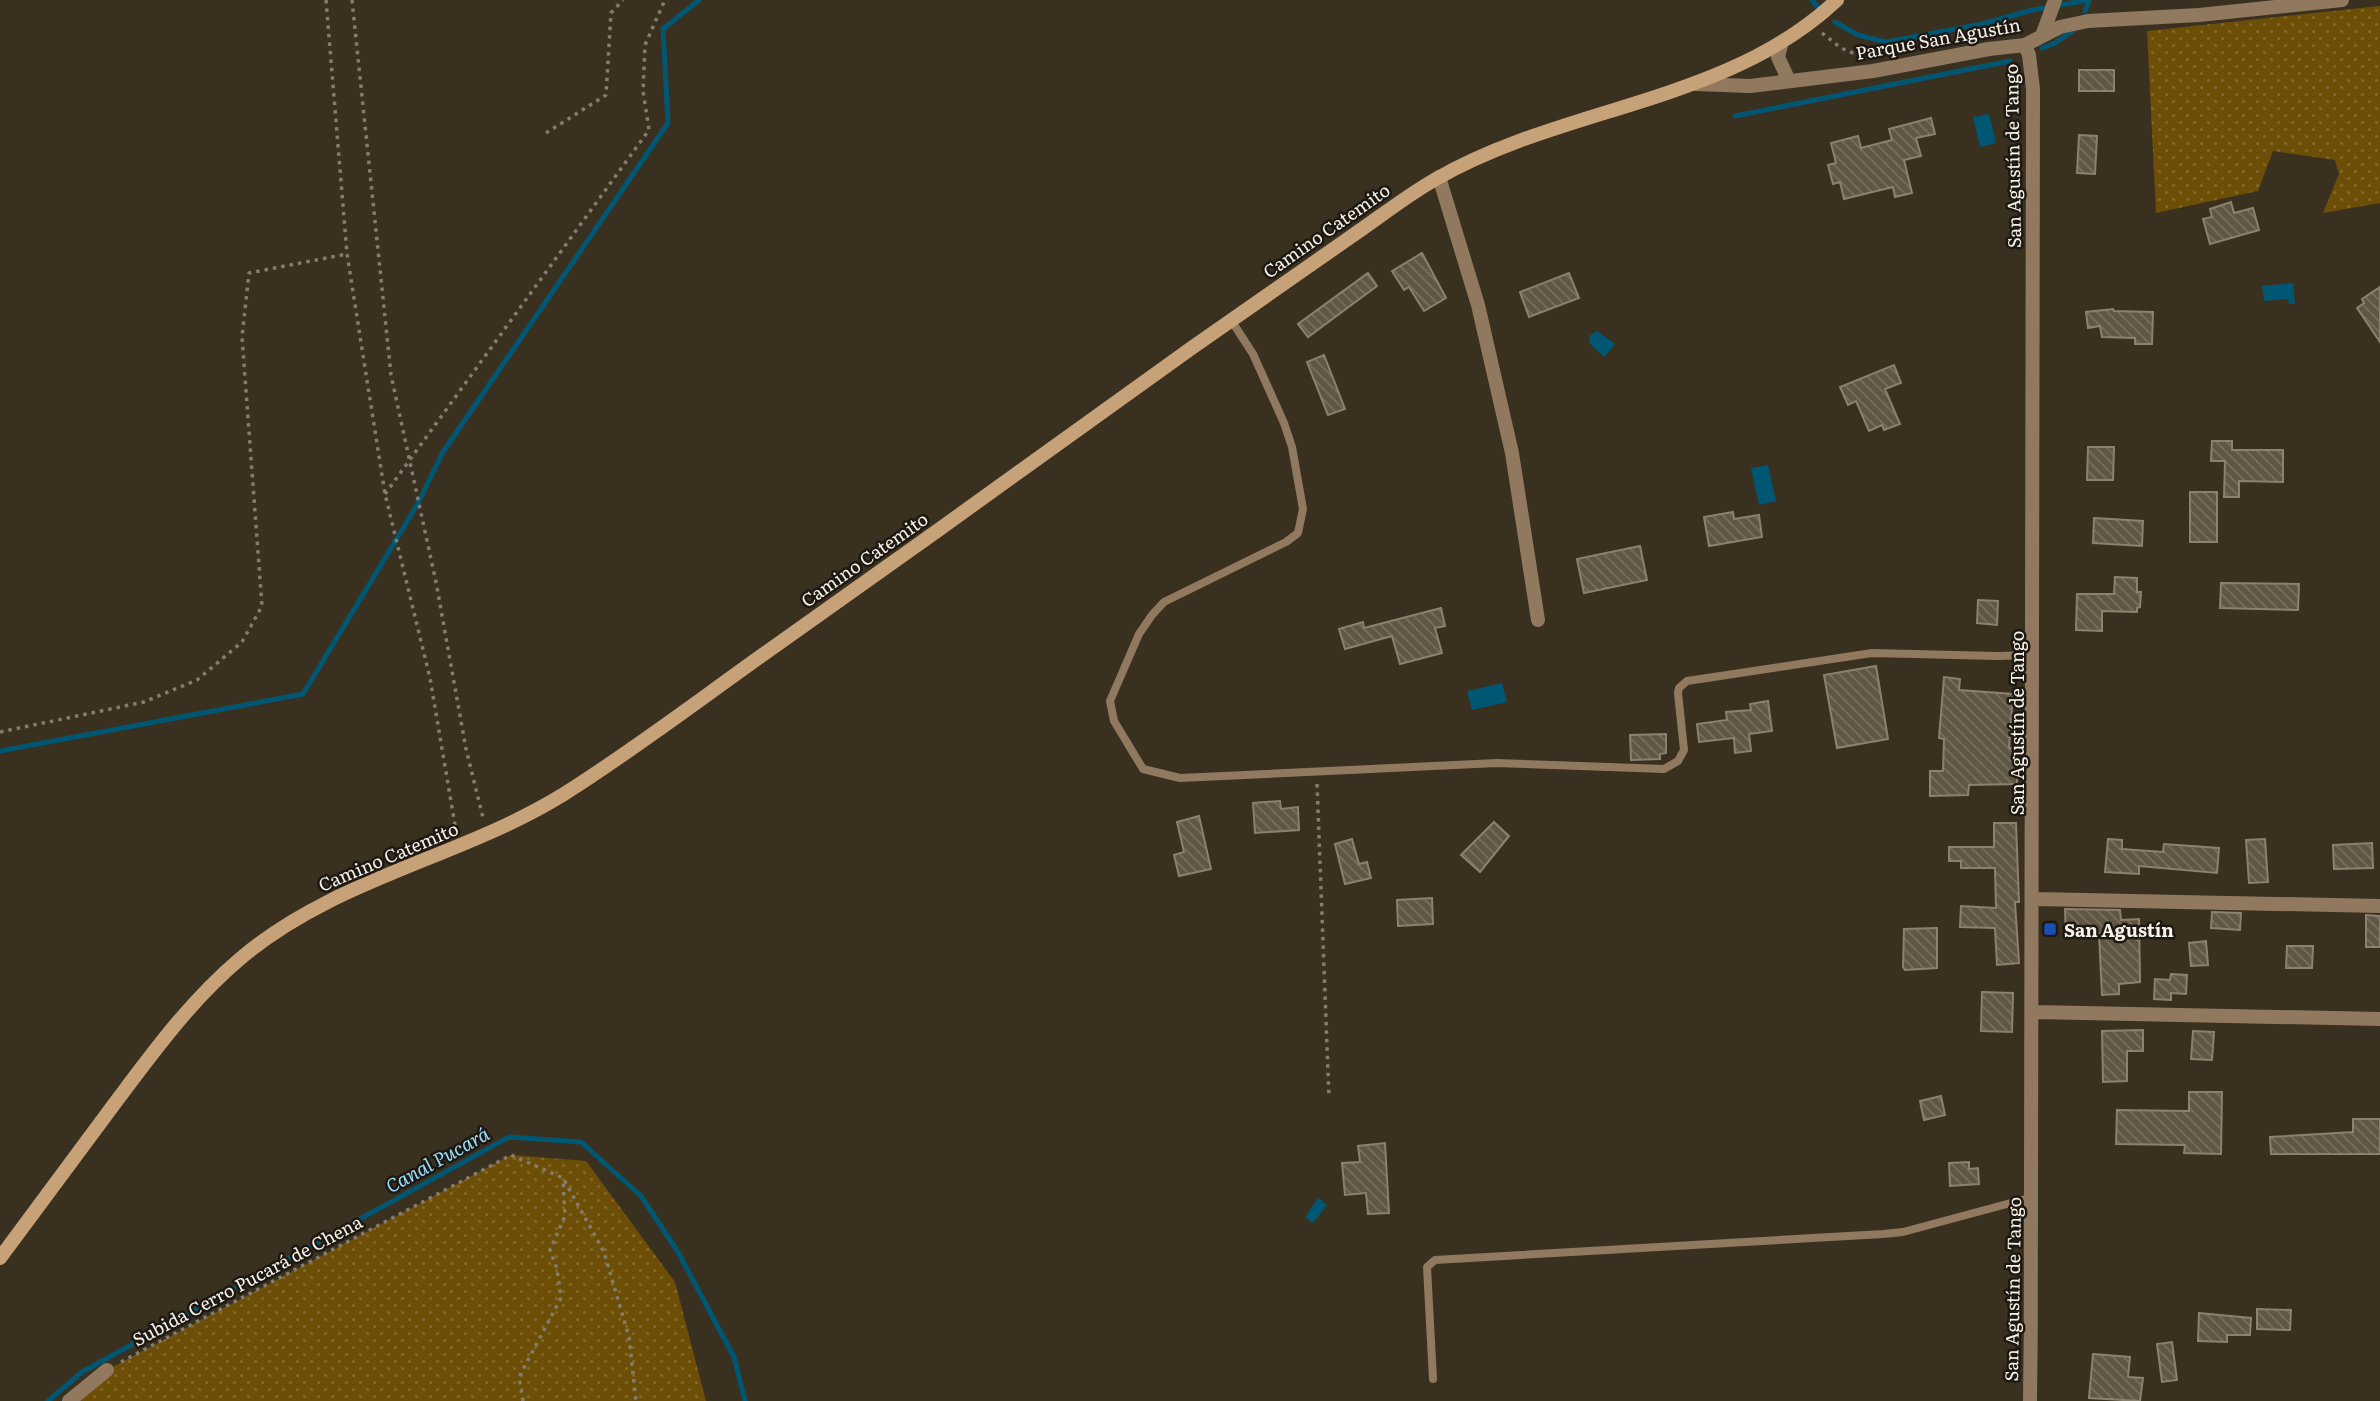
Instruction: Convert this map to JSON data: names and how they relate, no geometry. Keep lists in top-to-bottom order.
{
  "streets": {
    "main road": ["Camino Catemito"],
    "street": ["Parque San Agustín", "San Agustín de Tango"],
    "path": ["Subida Cerro Pucará de Chena"]
  },
  "crossings": [
    ["Parque San Agustín", "San Agustín de Tango"],
    ["Parque San Agustín", "Camino Catemito"]
  ],
  "water": ["Canal Pucará"],
  "places": {
    "transit": ["San Agustín"]
  }
}
